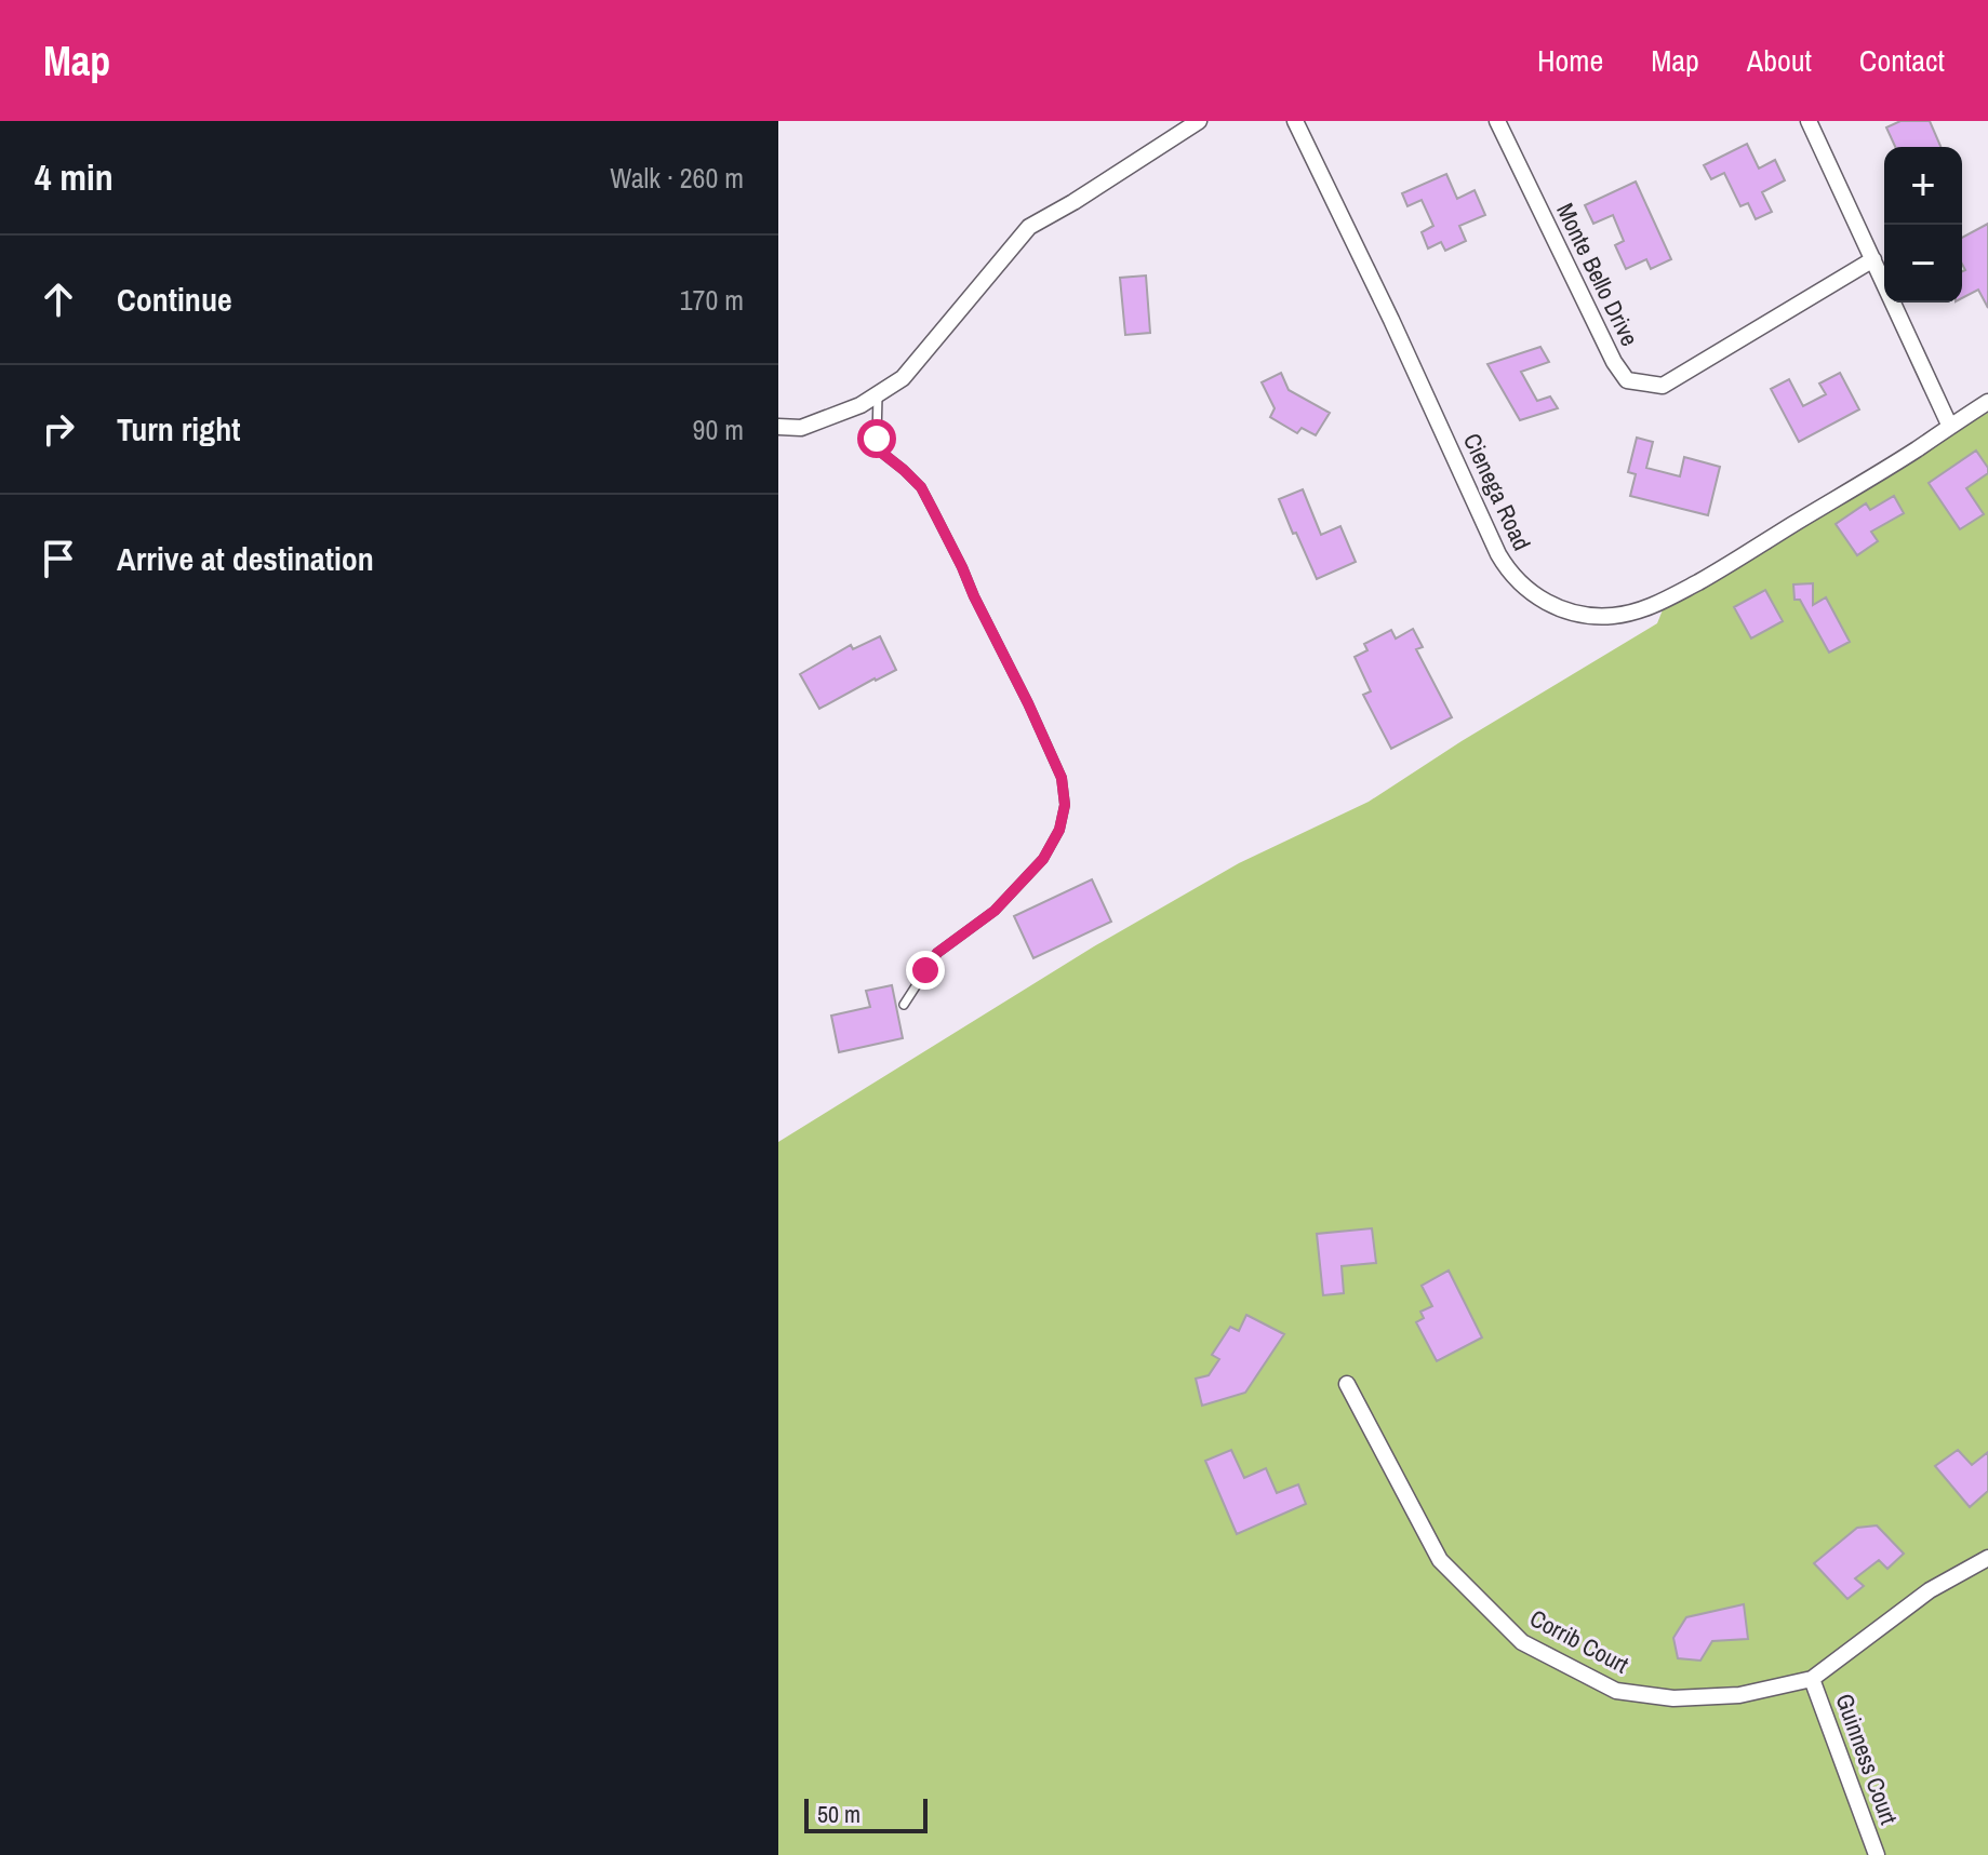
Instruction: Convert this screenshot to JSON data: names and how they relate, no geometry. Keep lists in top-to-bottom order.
{
  "streets": {
    "street": [
      "Monte Bello Drive",
      "Cienega Road",
      "Corrib Court",
      "Guinness Court"
    ]
  },
  "crossings": [
    ["Corrib Court", "Guinness Court"]
  ],
  "scale_bar": "50 m",
  "page": {
    "header": "Map",
    "nav": [
      "Home",
      "Map",
      "About",
      "Contact"
    ],
    "heading": ["4 min", "Walk · 260 m"],
    "map_buttons": ["+", "−"],
    "list": [
      ["Continue", "170 m"],
      ["Turn right", "90 m"],
      "Arrive at destination"
    ],
    "scale": "50 m"
  }
}
